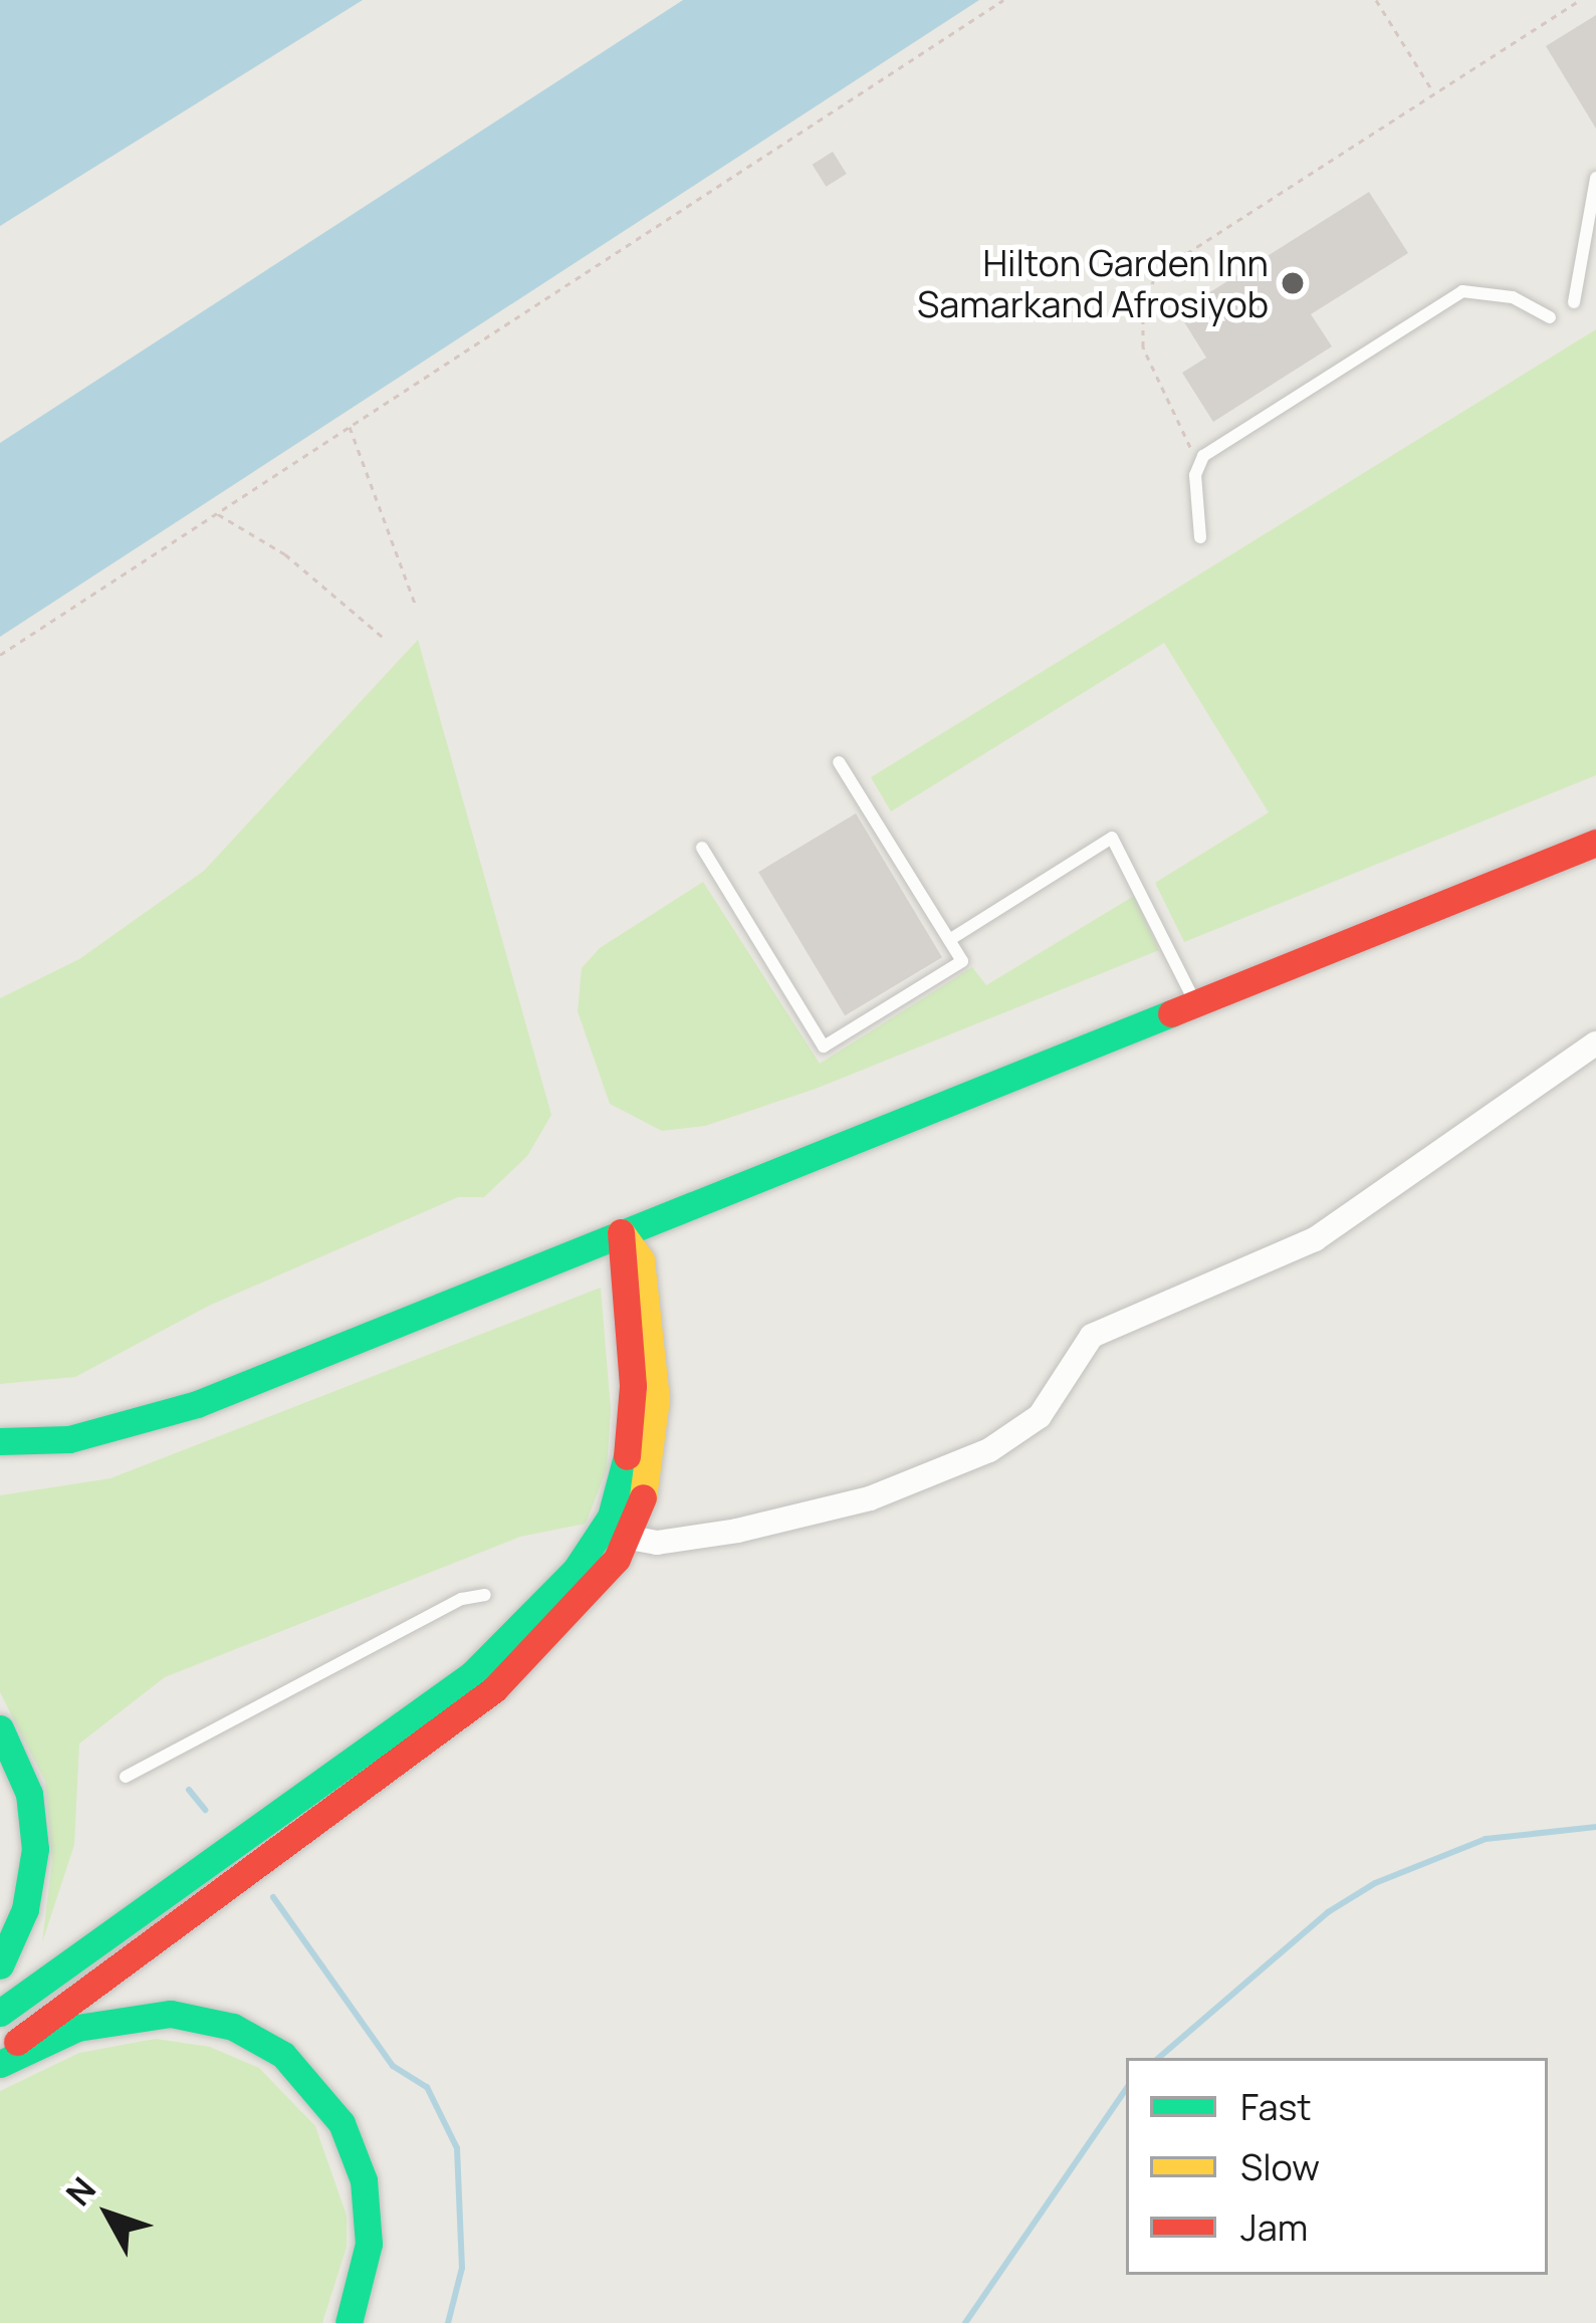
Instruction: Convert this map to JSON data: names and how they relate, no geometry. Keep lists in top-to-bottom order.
{
  "places": ["Hilton Garden Inn Samarkand Afrosiyob"],
  "legend": ["Fast", "Slow", "Jam"],
  "north": "top left"
}
